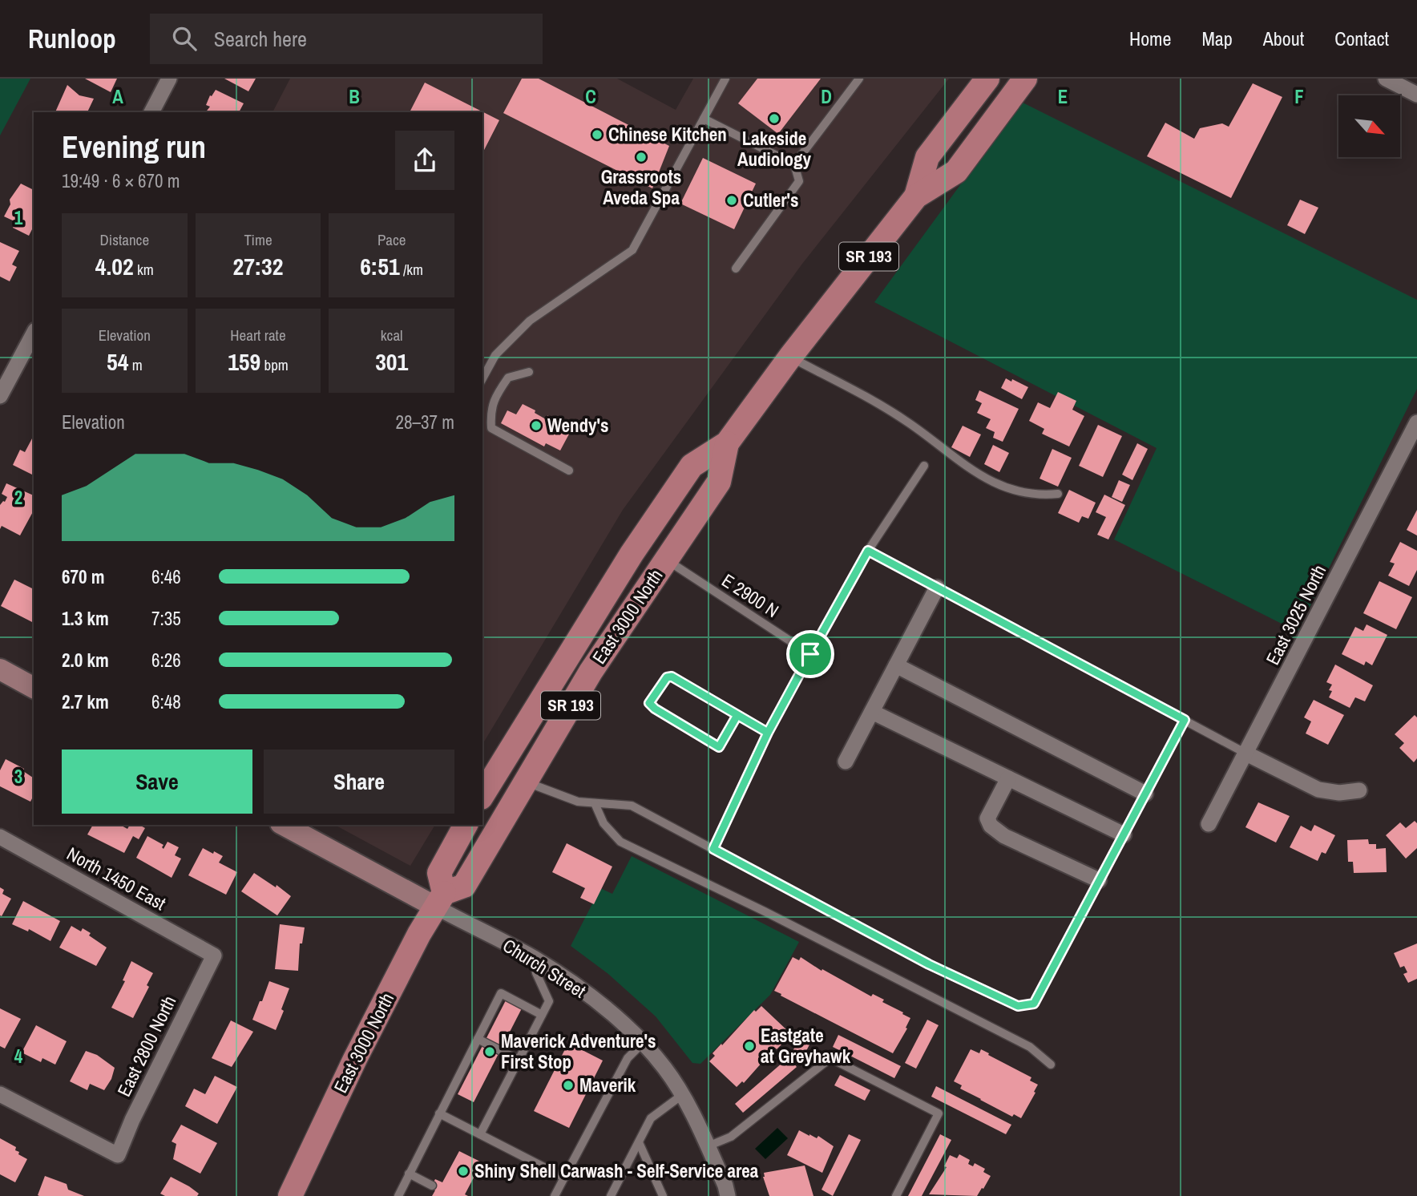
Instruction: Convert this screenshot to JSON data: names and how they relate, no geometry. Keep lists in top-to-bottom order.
{
  "streets": {
    "main road": ["SR 193", "East 3000 North"],
    "street": [
      "East 3025 North",
      "North 1450 East",
      "Church Street",
      "East 2800 North"
    ],
    "lane": ["E 2900 N"]
  },
  "crossings": [
    ["E 2900 N", "East 3000 North"],
    ["East 3000 North", "Church Street"],
    ["North 1450 East", "East 2800 North"]
  ],
  "places": [
    "Lakeside Audiology",
    "Chinese Kitchen",
    "Grassroots Aveda Spa",
    "Cutler's",
    "Wendy's",
    "Eastgate at Greyhawk",
    "Maverick Adventure's First Stop",
    "Maverik",
    "Shiny Shell Carwash - Self-Service area"
  ],
  "north": "bottom right",
  "page": {
    "header": "Runloop",
    "search": "Search here",
    "nav": [
      "Home",
      "Map",
      "About",
      "Contact"
    ],
    "heading": ["Evening run", "19:49 · 6 × 670 m"],
    "stats": [
      ["Distance", "4.02 km"],
      ["Time", "27:32"],
      ["Pace", "6:51 /km"],
      ["Elevation", "54 m"],
      ["Heart rate", "159 bpm"],
      ["kcal", "301"]
    ],
    "chart": ["Elevation", "28–37 m"],
    "list": [
      {
        "name": "670 m",
        "note": "6:46"
      },
      {
        "name": "1.3 km",
        "note": "7:35"
      },
      {
        "name": "2.0 km",
        "note": "6:26"
      },
      {
        "name": "2.7 km",
        "note": "6:48"
      }
    ],
    "buttons": ["Save", "Share"]
  },
  "grid": {
    "columns": [
      "A",
      "B",
      "C",
      "D",
      "E",
      "F"
    ],
    "rows": [
      "1",
      "2",
      "3",
      "4"
    ]
  }
}
